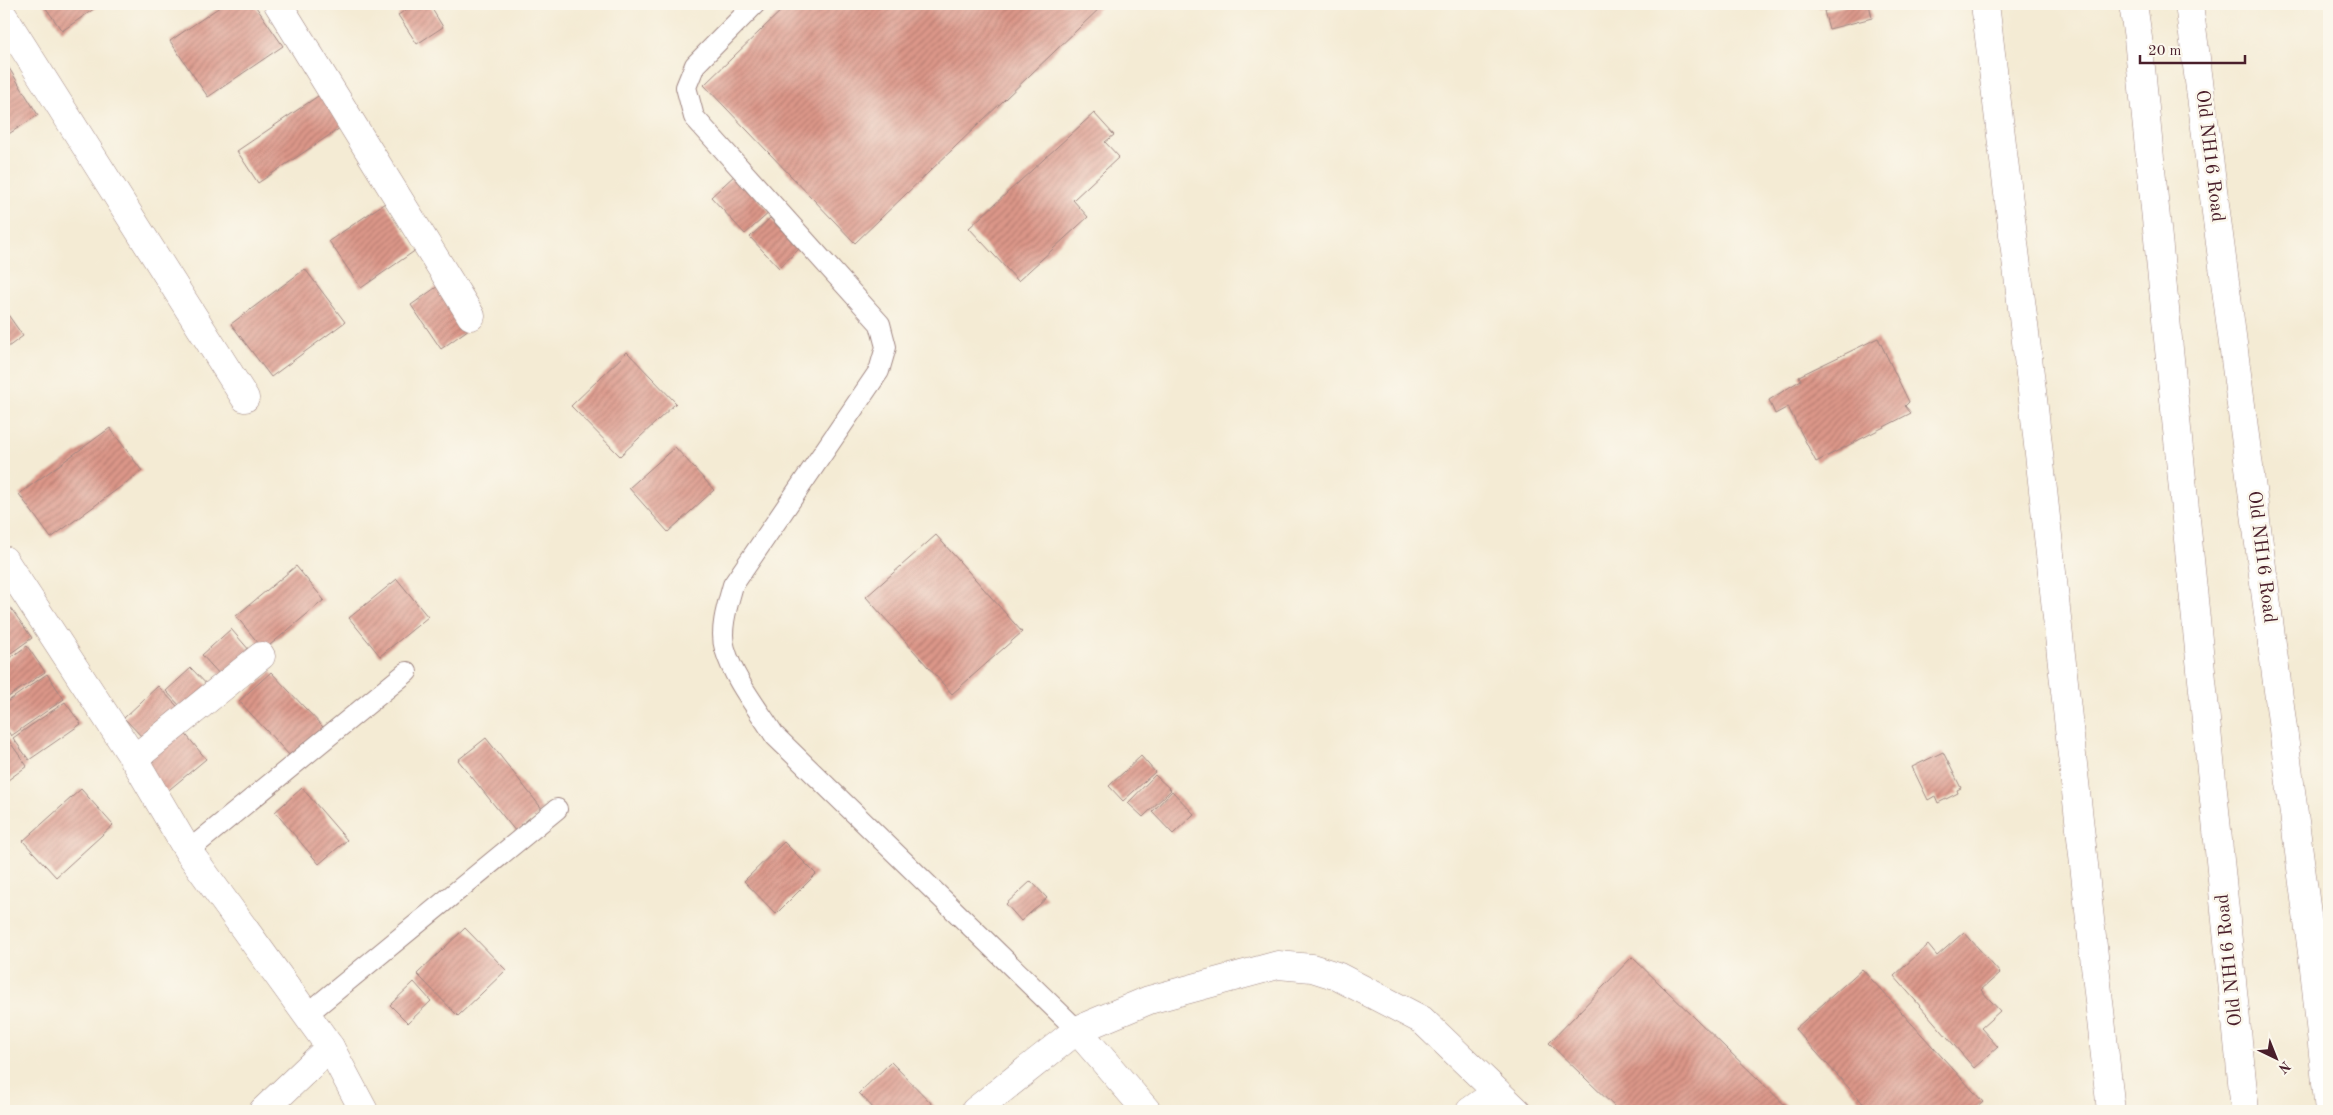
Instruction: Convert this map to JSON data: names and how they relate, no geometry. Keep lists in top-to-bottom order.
{
  "streets": {
    "street": ["Old NH16 Road"]
  },
  "scale_bar": "20 m",
  "north": "bottom right"
}
